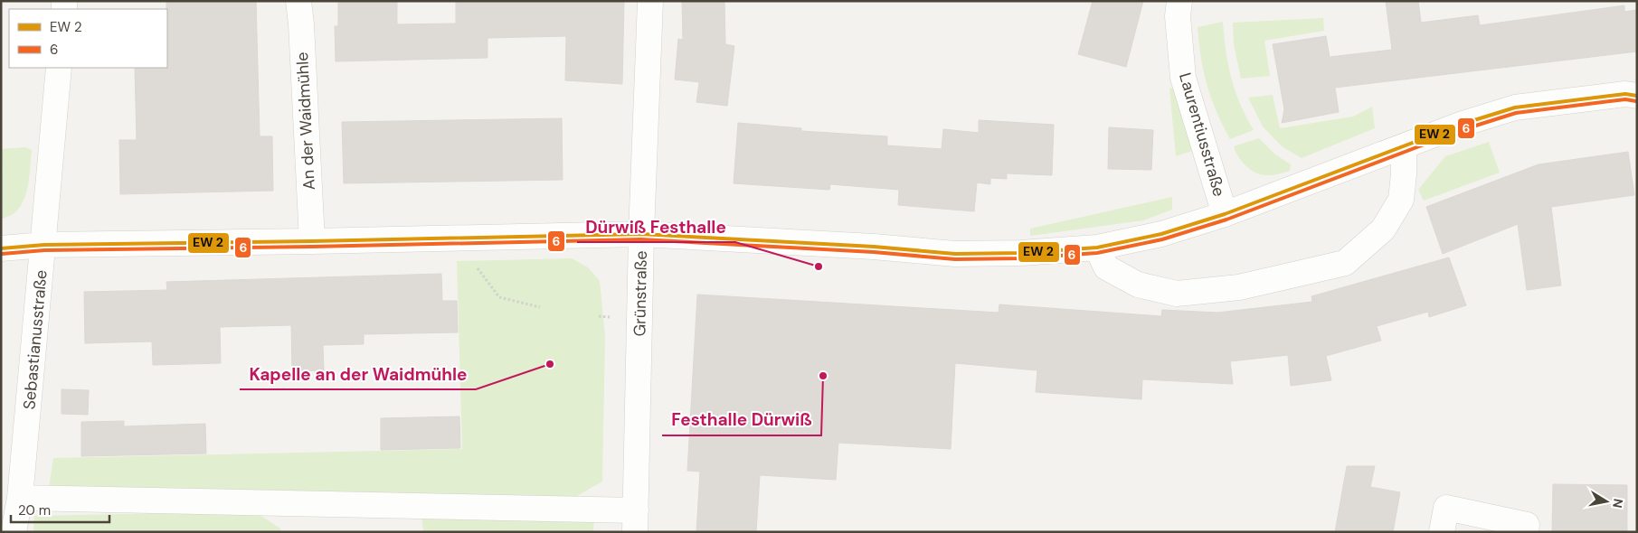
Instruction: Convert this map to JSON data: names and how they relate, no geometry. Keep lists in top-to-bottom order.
{
  "streets": {
    "street": [
      "An der Waidmühle",
      "Laurentiusstraße",
      "Grünstraße",
      "Sebastianusstraße"
    ]
  },
  "places": ["Dürwiß Festhalle", "Kapelle an der Waidmühle", "Festhalle Dürwiß"],
  "lines": ["transit line 6"],
  "legend": ["EW 2", "6"],
  "scale_bar": "20 m",
  "north": "right"
}
